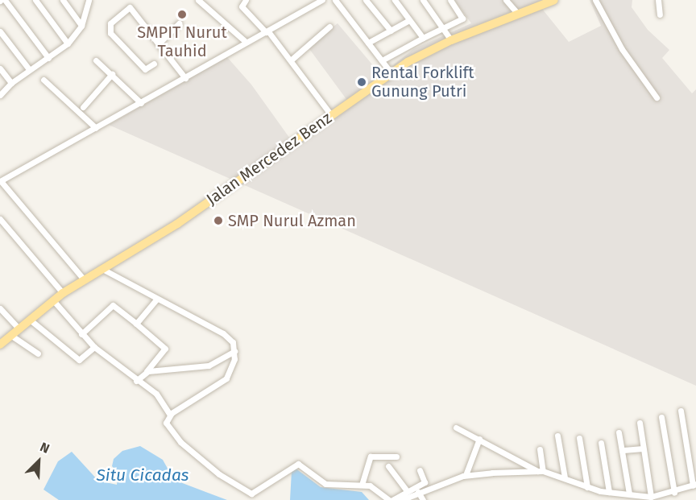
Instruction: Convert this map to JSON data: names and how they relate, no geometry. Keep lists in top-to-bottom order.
{
  "streets": {
    "main road": ["Jalan Mercedez Benz"]
  },
  "water": ["Situ Cicadas"],
  "places": ["SMPIT Nurut Tauhid", "Rental Forklift Gunung Putri", "SMP Nurul Azman"],
  "north": "top right"
}
